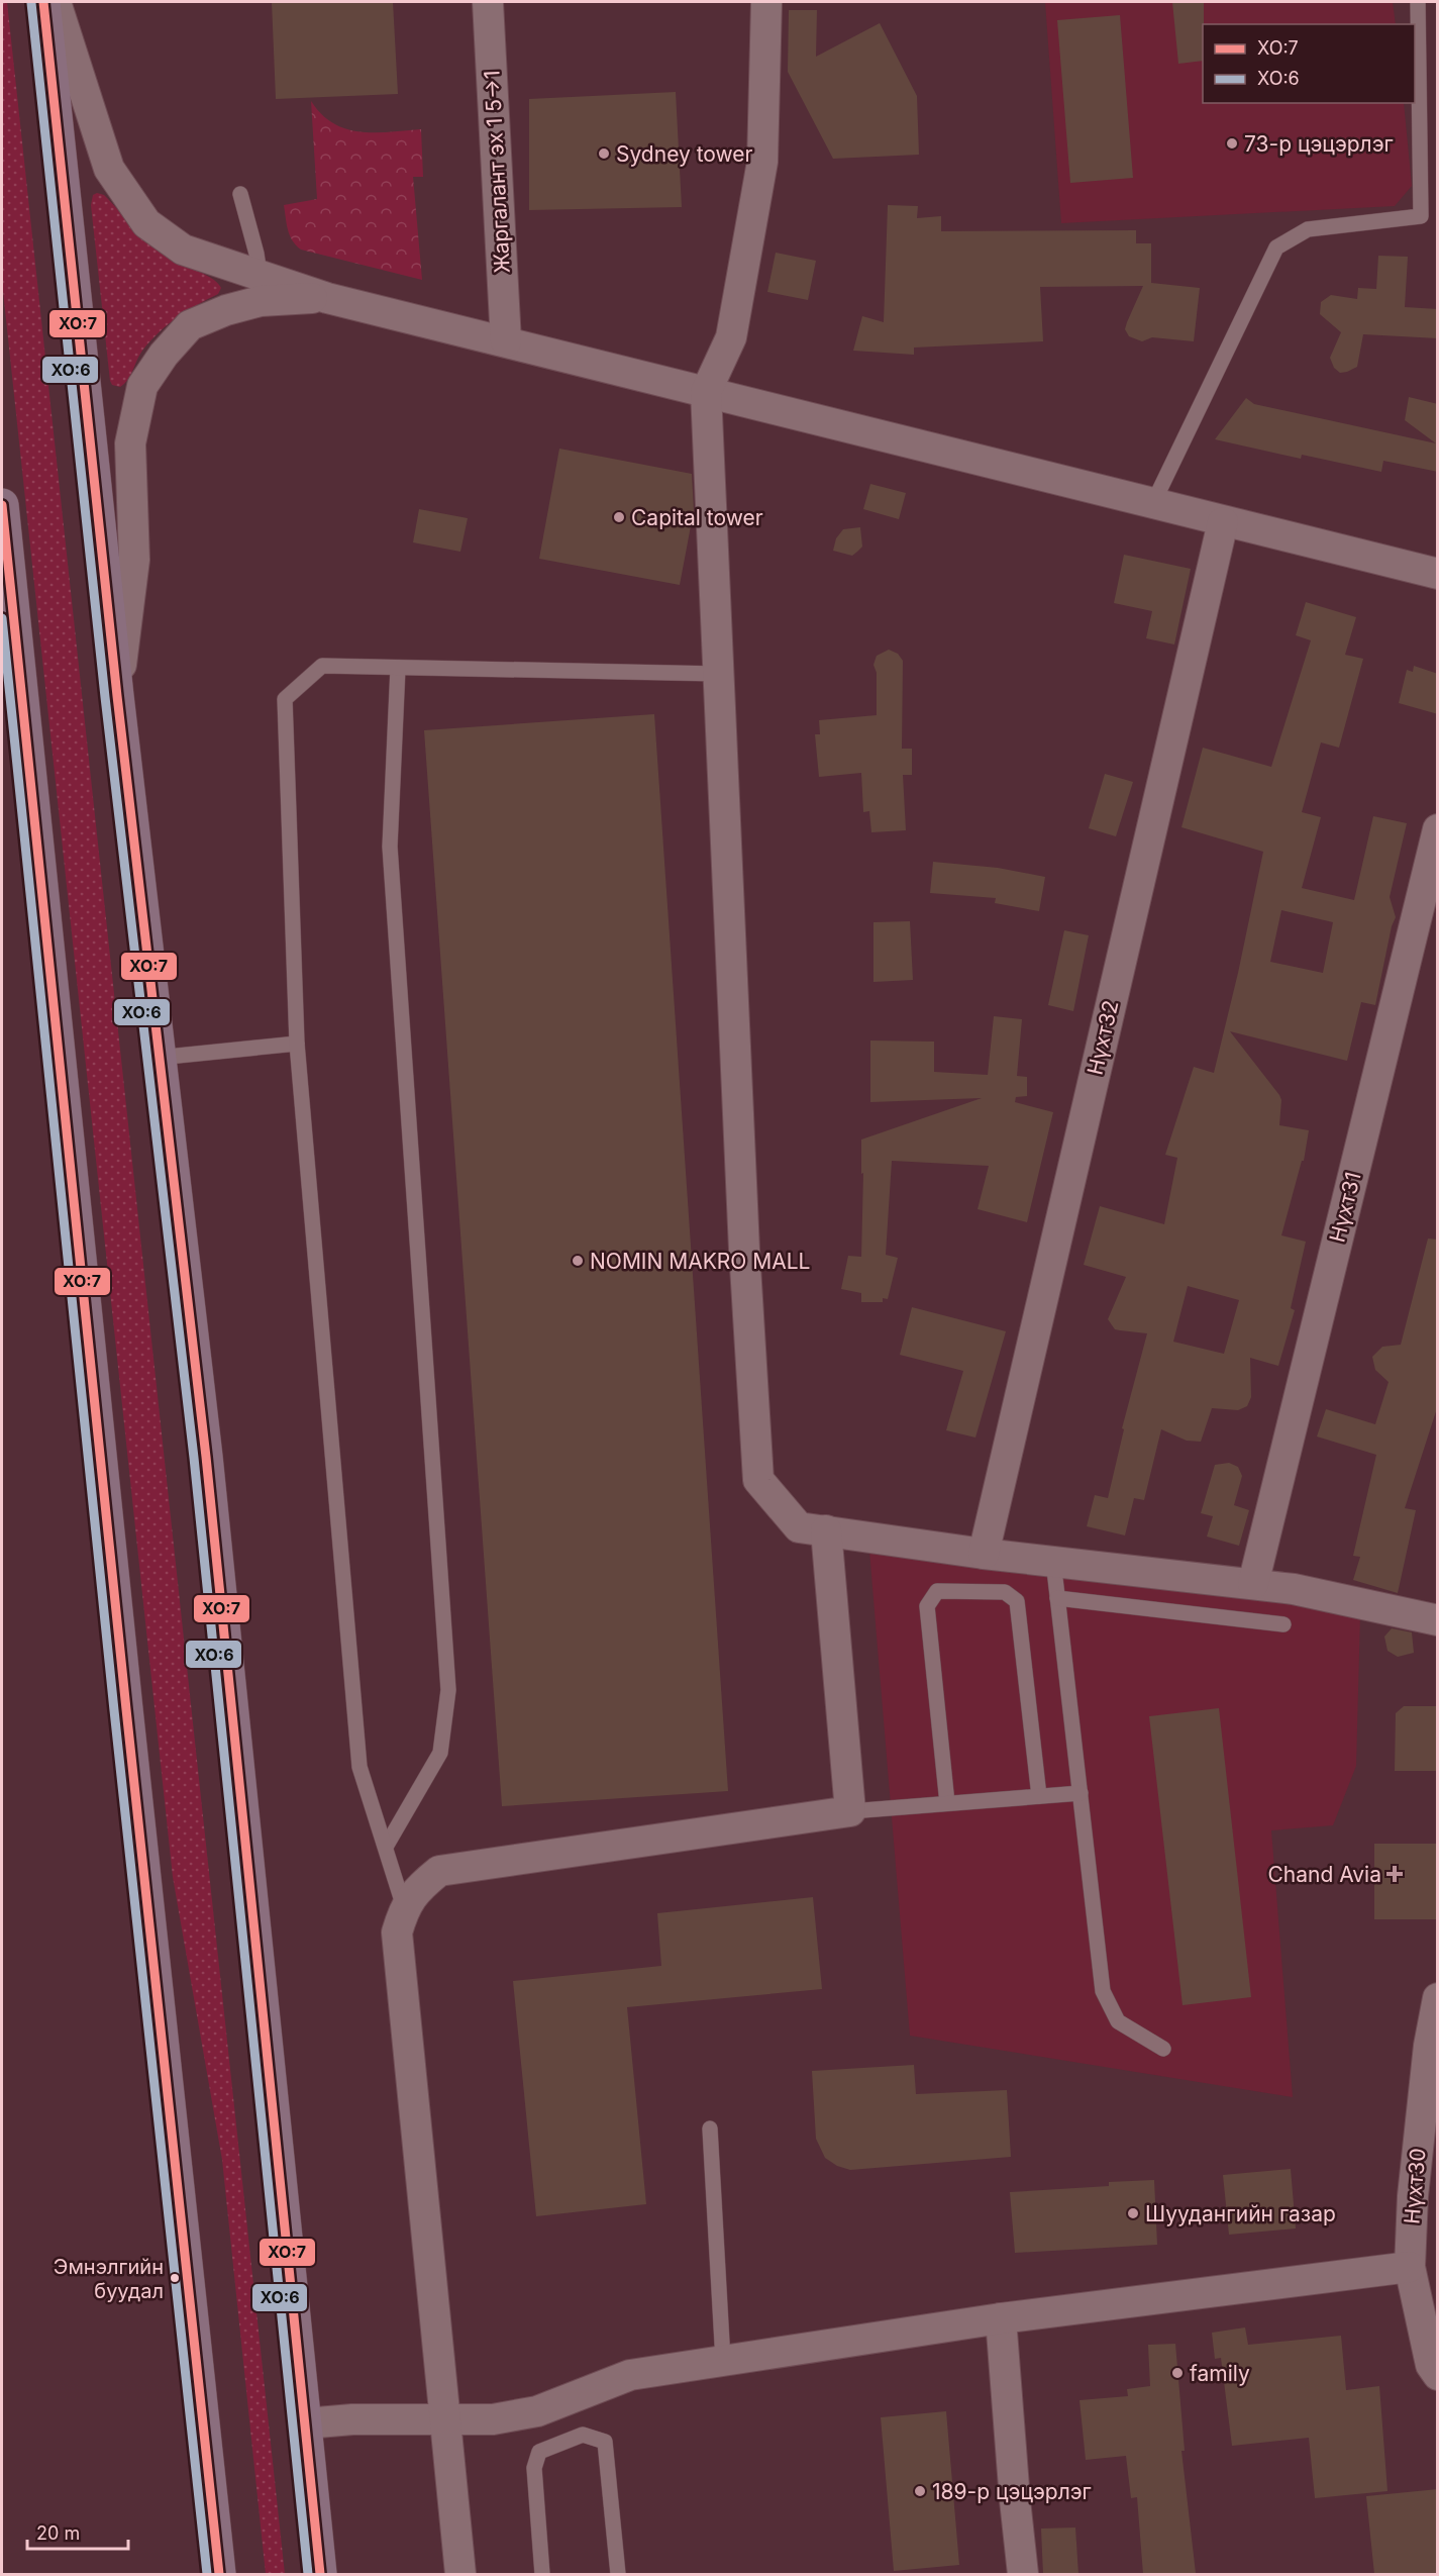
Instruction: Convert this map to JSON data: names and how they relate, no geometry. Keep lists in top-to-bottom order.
{
  "streets": {
    "street": [
      "Жаргалант эх 1 5→1",
      "Нүхт32",
      "Нүхт31",
      "Нүхт30"
    ]
  },
  "places": {
    "other": [
      "73-р цэцэрлэг",
      "Sydney tower",
      "Capital tower",
      "NOMIN MAKRO MALL",
      "Шуудангийн газар",
      "Эмнэлгийн буудал",
      "family",
      "189-р цэцэрлэг"
    ],
    "health": ["Chand Avia"]
  },
  "lines": ["transit line ХО:7", "transit line ХО:6"],
  "legend": ["ХО:7", "ХО:6"],
  "scale_bar": "20 m"
}
